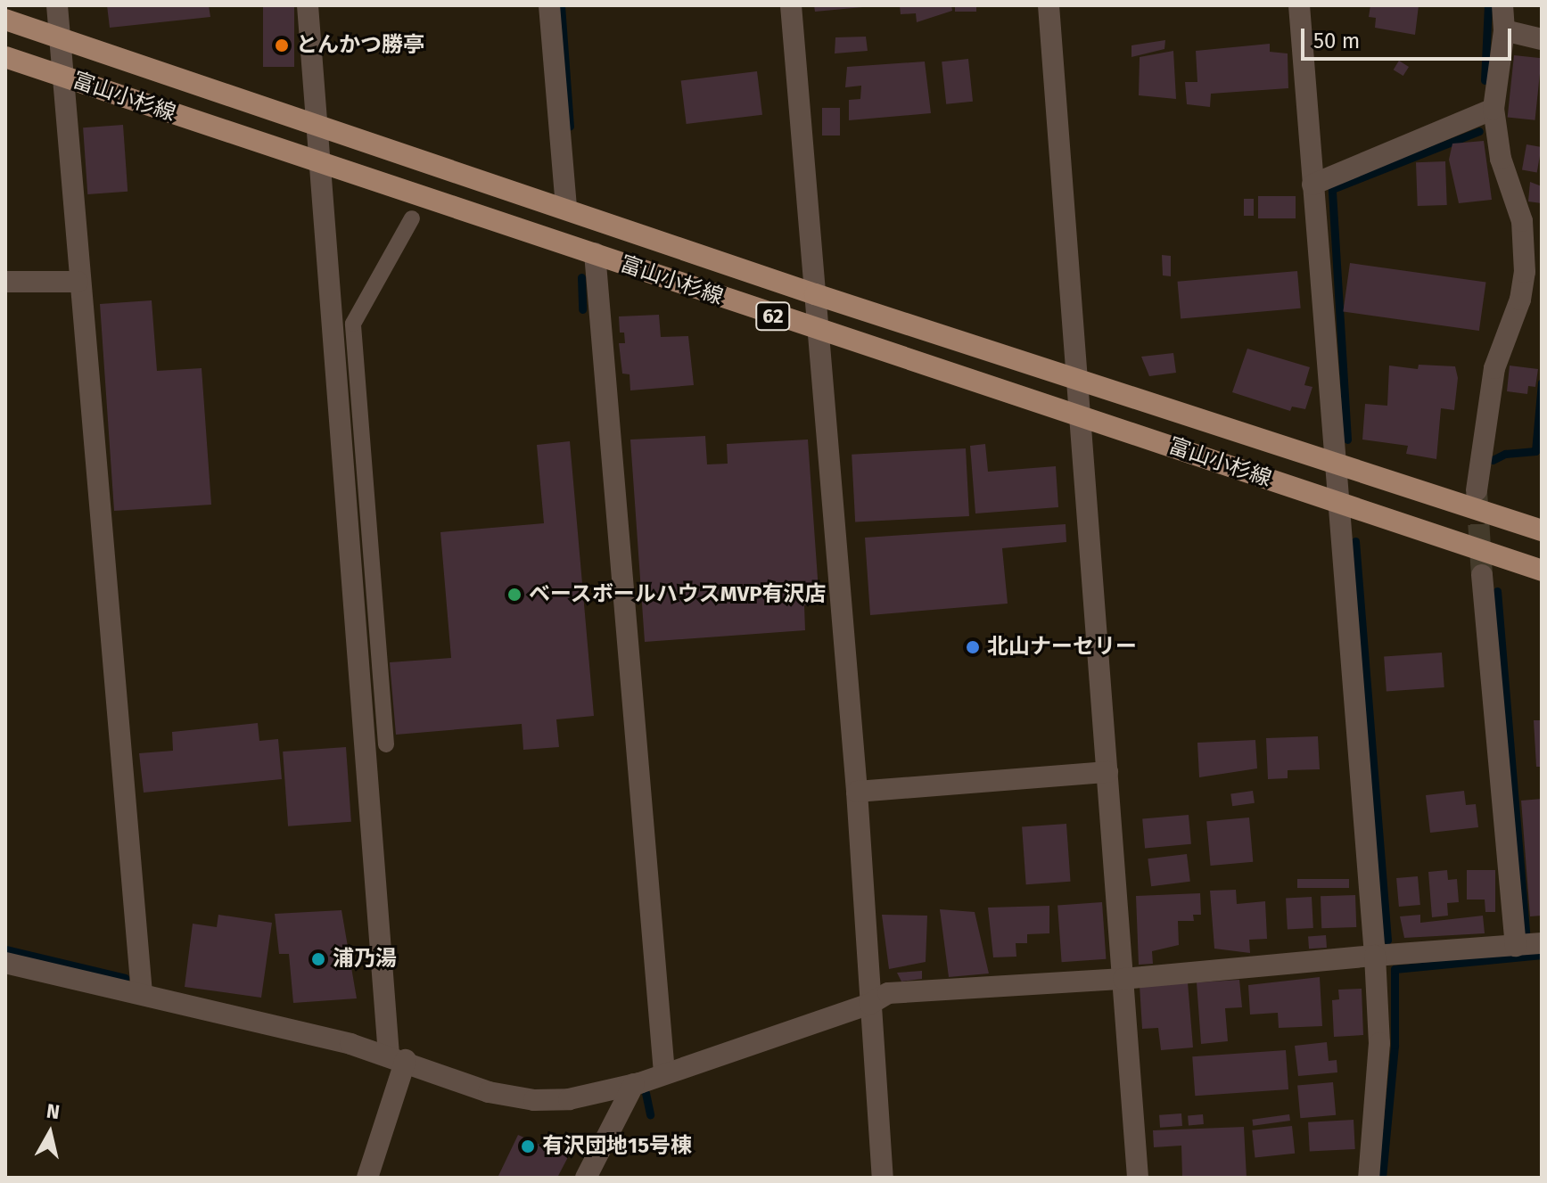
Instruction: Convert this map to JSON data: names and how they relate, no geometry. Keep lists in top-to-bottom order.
{
  "streets": {
    "main road": ["富山小杉線", "62"]
  },
  "places": [
    "とんかつ勝亭",
    "ベースボールハウスMVP有沢店",
    "北山ナーセリー",
    "浦乃湯",
    "有沢団地15号棟"
  ],
  "scale_bar": "50 m",
  "north": "top"
}
